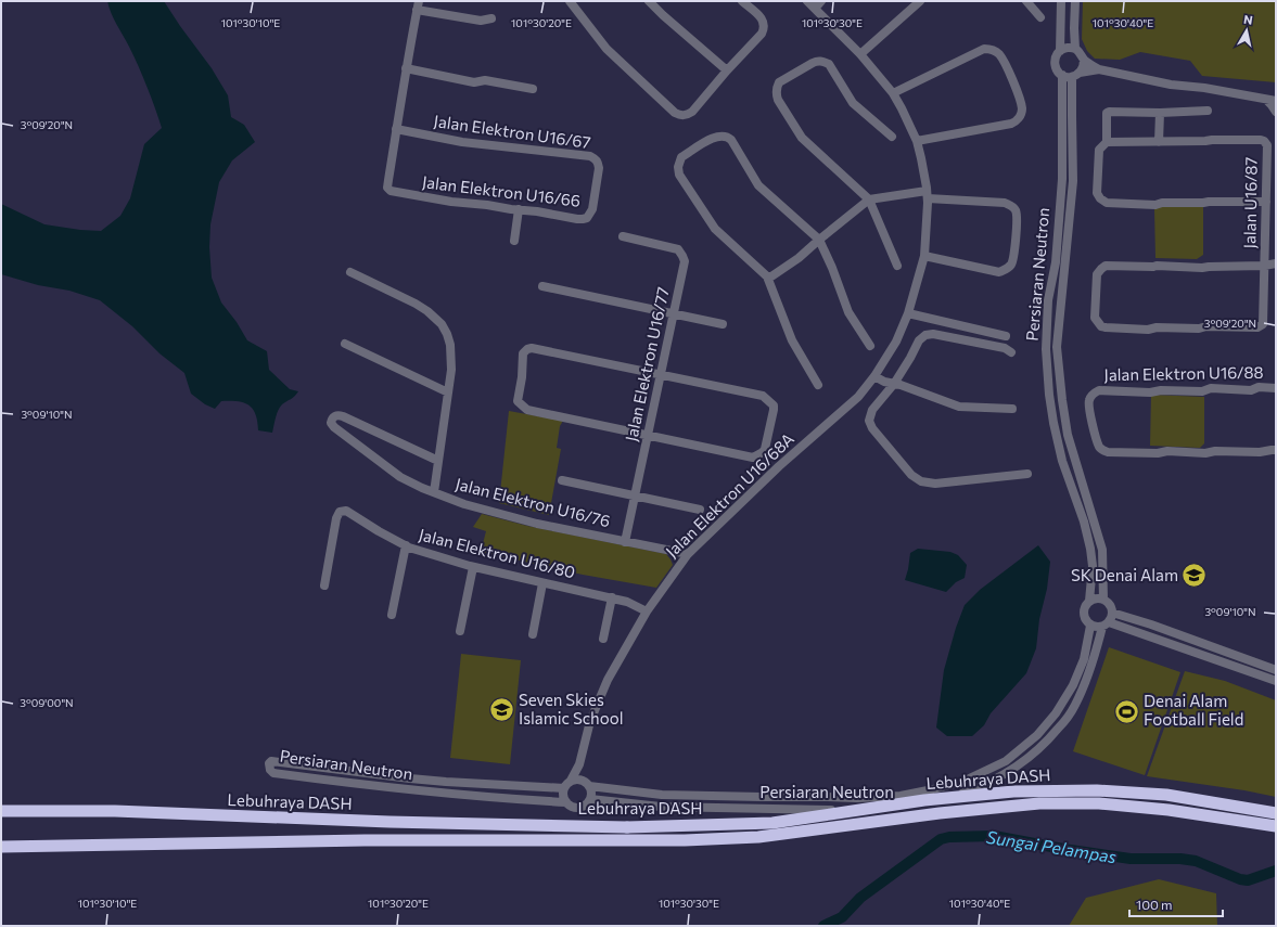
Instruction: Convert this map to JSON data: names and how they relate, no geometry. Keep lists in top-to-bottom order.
{
  "streets": {
    "highway": ["Lebuhraya DASH"],
    "street": [
      "Jalan Elektron U16/67",
      "Jalan Elektron U16/66",
      "Jalan U16/87",
      "Persiaran Neutron",
      "Jalan Elektron U16/77",
      "Jalan Elektron U16/88",
      "Jalan Elektron U16/68A",
      "Jalan Elektron U16/76",
      "Jalan Elektron U16/80"
    ]
  },
  "crossings": [
    ["Jalan Elektron U16/67", "Jalan Elektron U16/66"],
    ["Persiaran Neutron", "Jalan Elektron U16/68A"],
    ["Jalan Elektron U16/77", "Jalan Elektron U16/76"],
    ["Jalan Elektron U16/68A", "Jalan Elektron U16/76"],
    ["Jalan Elektron U16/68A", "Jalan Elektron U16/80"]
  ],
  "water": ["Sungai Pelampas"],
  "places": {
    "school or university": ["SK Denai Alam", "Seven Skies Islamic School"],
    "sports": ["Denai Alam Football Field"]
  },
  "scale_bar": "100 m",
  "north": "top",
  "coordinates": [
    "101°30'10\"E",
    "101°30'20\"E",
    "101°30'30\"E",
    "101°30'40\"E",
    "3°09'20\"N",
    "3°09'10\"N",
    "3°09'00\"N"
  ]
}
